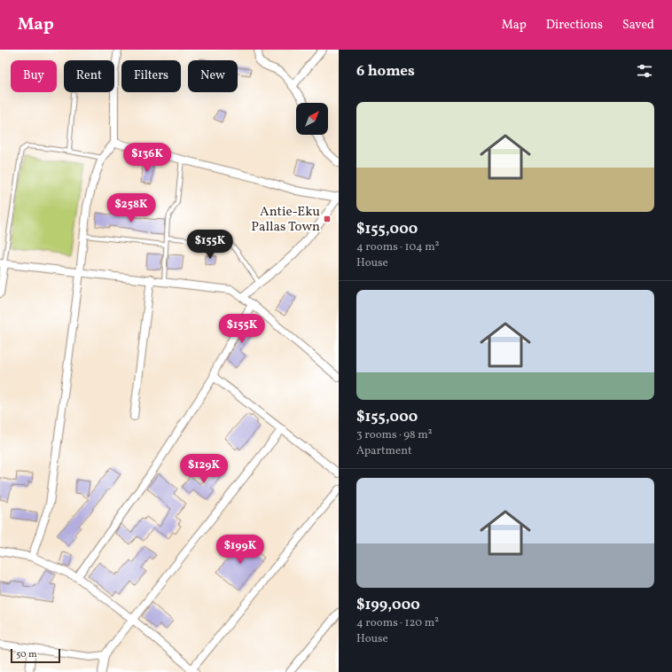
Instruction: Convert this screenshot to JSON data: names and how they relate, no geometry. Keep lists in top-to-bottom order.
{
  "places": {
    "transit": ["Antie-Eku Pallas Town"]
  },
  "scale_bar": "50 m",
  "north": "top right",
  "page": {
    "header": "Map",
    "nav": ["Map", "Directions", "Saved"],
    "heading": "6 homes",
    "chip": [
      "Buy",
      "Rent",
      "Filters",
      "New"
    ],
    "list": [
      {
        "name": "$155,000",
        "note": "4 rooms · 104 m² · House"
      },
      {
        "name": "$155,000",
        "note": "3 rooms · 98 m² · Apartment"
      },
      {
        "name": "$199,000",
        "note": "4 rooms · 120 m² · House"
      }
    ],
    "price": [
      "$136K",
      "$258K",
      "$155K",
      "$155K",
      "$129K",
      "$199K"
    ],
    "scale": "50 m"
  }
}
